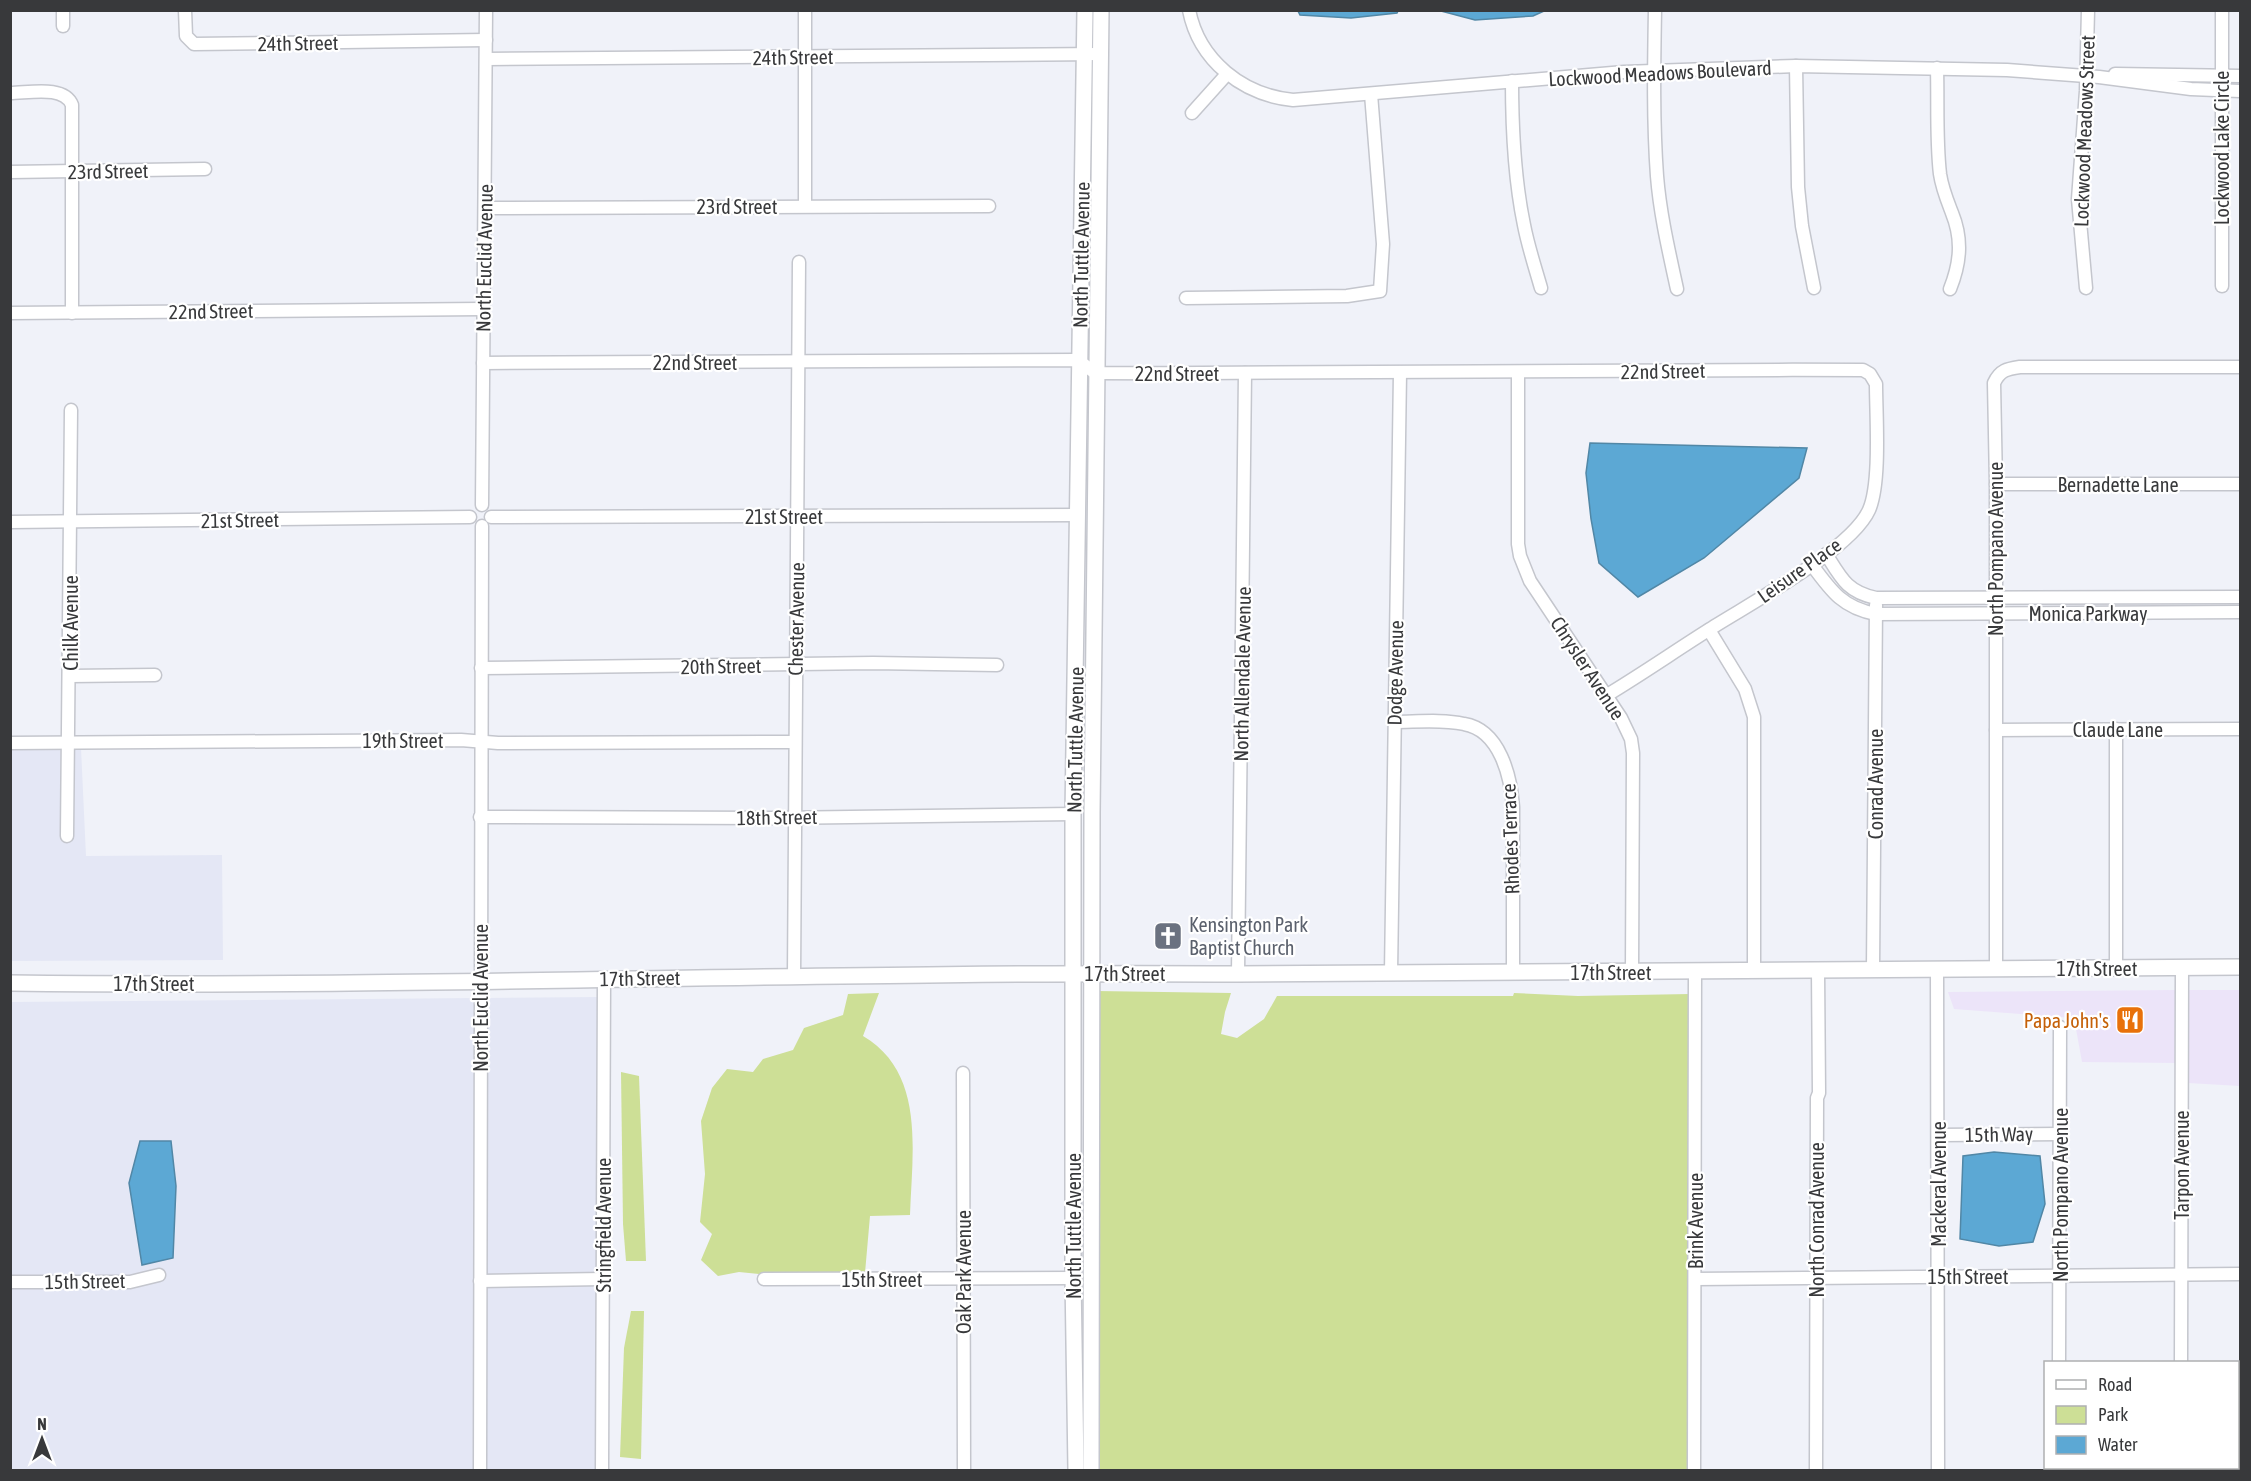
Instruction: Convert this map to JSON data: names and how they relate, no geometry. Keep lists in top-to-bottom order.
{
  "streets": {
    "main road": ["North Tuttle Avenue", "17th Street"],
    "street": [
      "24th Street",
      "Lockwood Meadows Boulevard",
      "Lockwood Meadows Street",
      "Lockwood Lake Circle",
      "23rd Street",
      "North Euclid Avenue",
      "22nd Street",
      "Bernadette Lane",
      "21st Street",
      "North Pompano Avenue",
      "Leisure Place",
      "Monica Parkway",
      "Chester Avenue",
      "Chilk Avenue",
      "20th Street",
      "Chrysler Avenue",
      "Dodge Avenue",
      "North Allendale Avenue",
      "Claude Lane",
      "19th Street",
      "Conrad Avenue",
      "18th Street",
      "Rhodes Terrace",
      "15th Way",
      "Tarpon Avenue",
      "Mackeral Avenue",
      "North Conrad Avenue",
      "Brink Avenue",
      "Stringfield Avenue",
      "Oak Park Avenue",
      "15th Street"
    ]
  },
  "crossings": [
    ["24th Street", "North Tuttle Avenue"],
    ["24th Street", "North Euclid Avenue"],
    ["Lockwood Meadows Boulevard", "Lockwood Meadows Street"],
    ["Lockwood Meadows Boulevard", "Lockwood Lake Circle"],
    ["23rd Street", "North Euclid Avenue"],
    ["North Tuttle Avenue", "22nd Street"],
    ["North Tuttle Avenue", "21st Street"],
    ["North Tuttle Avenue", "18th Street"],
    ["North Tuttle Avenue", "17th Street"],
    ["North Tuttle Avenue", "15th Street"],
    ["North Euclid Avenue", "22nd Street"],
    ["North Euclid Avenue", "21st Street"],
    ["North Euclid Avenue", "20th Street"],
    ["North Euclid Avenue", "19th Street"],
    ["North Euclid Avenue", "18th Street"],
    ["North Euclid Avenue", "17th Street"],
    ["22nd Street", "Leisure Place"],
    ["22nd Street", "Chester Avenue"],
    ["22nd Street", "Chrysler Avenue"],
    ["22nd Street", "Dodge Avenue"],
    ["22nd Street", "North Allendale Avenue"],
    ["Bernadette Lane", "North Pompano Avenue"],
    ["21st Street", "Chester Avenue"],
    ["21st Street", "Chilk Avenue"],
    ["North Pompano Avenue", "Monica Parkway"],
    ["North Pompano Avenue", "Claude Lane"],
    ["North Pompano Avenue", "17th Street"],
    ["North Pompano Avenue", "15th Way"],
    ["North Pompano Avenue", "15th Street"],
    ["Leisure Place", "Monica Parkway"],
    ["Leisure Place", "Chrysler Avenue"],
    ["Monica Parkway", "Conrad Avenue"],
    ["Chester Avenue", "20th Street"],
    ["Chester Avenue", "19th Street"],
    ["Chester Avenue", "18th Street"],
    ["Chester Avenue", "17th Street"],
    ["Chilk Avenue", "19th Street"],
    ["Chrysler Avenue", "17th Street"],
    ["Dodge Avenue", "Rhodes Terrace"],
    ["Dodge Avenue", "17th Street"],
    ["North Allendale Avenue", "17th Street"],
    ["Conrad Avenue", "17th Street"],
    ["Rhodes Terrace", "17th Street"],
    ["17th Street", "Tarpon Avenue"],
    ["17th Street", "Mackeral Avenue"],
    ["17th Street", "North Conrad Avenue"],
    ["17th Street", "Brink Avenue"],
    ["17th Street", "Stringfield Avenue"],
    ["15th Way", "Mackeral Avenue"],
    ["Tarpon Avenue", "15th Street"],
    ["Mackeral Avenue", "15th Street"],
    ["North Conrad Avenue", "15th Street"],
    ["Brink Avenue", "15th Street"],
    ["Oak Park Avenue", "15th Street"]
  ],
  "places": {
    "church": ["Kensington Park Baptist Church"],
    "restaurant": ["Papa John's"]
  },
  "legend": ["Road", "Park", "Water"],
  "north": "top"
}
